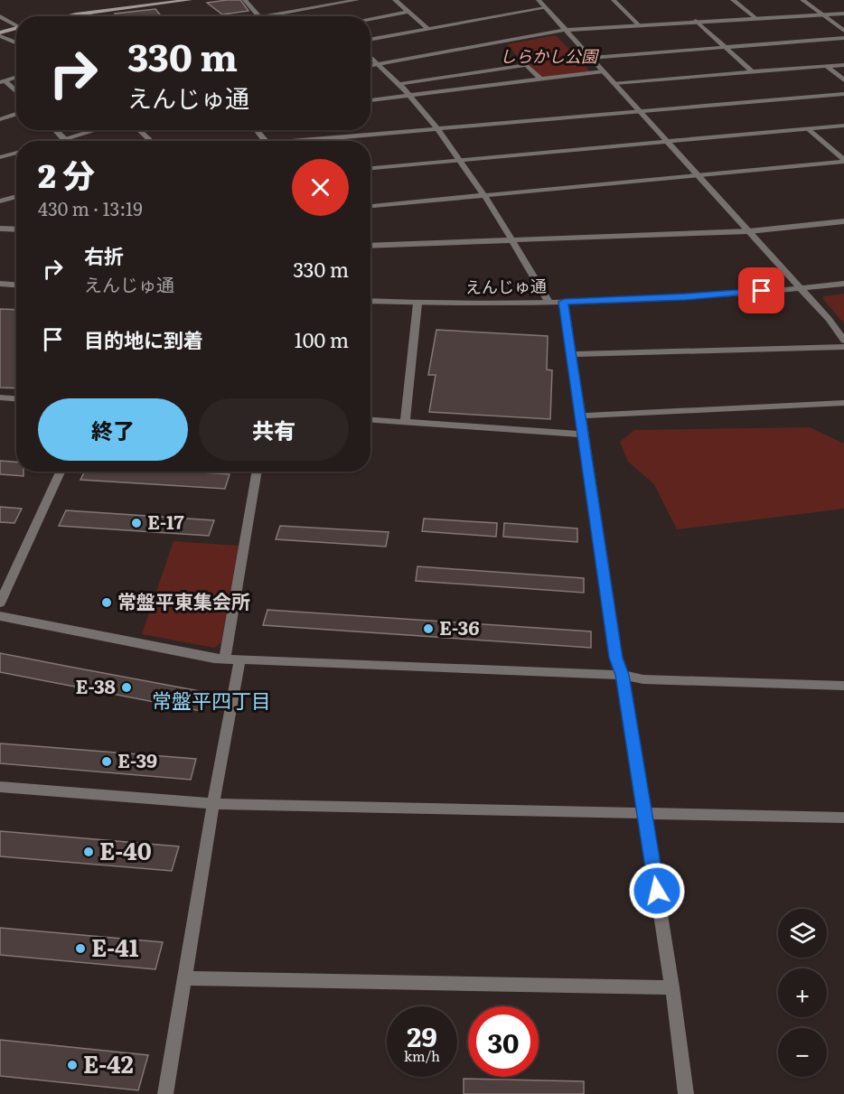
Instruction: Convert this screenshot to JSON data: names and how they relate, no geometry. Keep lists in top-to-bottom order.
{
  "streets": {
    "street": ["えんじゅ通"]
  },
  "districts": ["常盤平四丁目"],
  "parks": ["しらかし公園"],
  "places": [
    "E-17",
    "常盤平東集会所",
    "E-36",
    "E-38",
    "E-39",
    "E-40",
    "E-41",
    "E-42"
  ],
  "page": {
    "turn": ["330 m", "えんじゅ通"],
    "heading": ["2 分", "430 m · 13:19"],
    "list": [
      {
        "name": "右折",
        "note": "えんじゅ通",
        "value": "330 m"
      },
      {
        "name": "目的地に到着",
        "value": "100 m"
      }
    ],
    "buttons": ["終了", "共有"],
    "map_buttons": ["+", "−"],
    "speed": "29 km/h",
    "limit": "30"
  }
}
